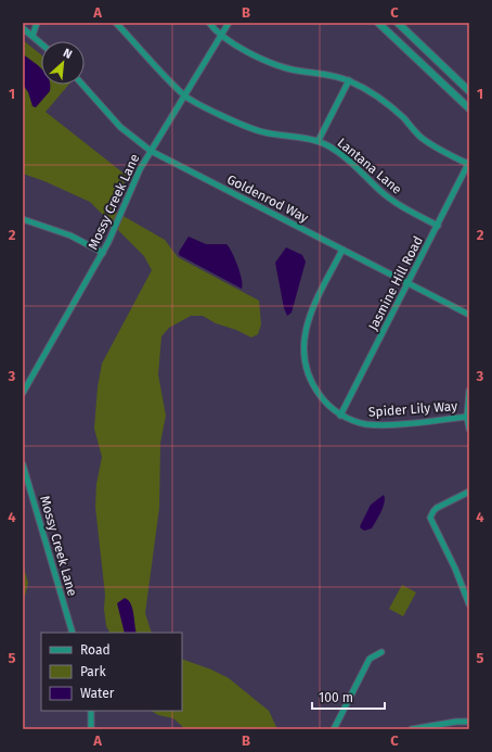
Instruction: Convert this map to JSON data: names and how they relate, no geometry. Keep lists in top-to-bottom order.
{
  "streets": {
    "street": [
      "Lantana Lane",
      "Goldenrod Way",
      "Mossy Creek Lane",
      "Jasmine Hill Road",
      "Spider Lily Way"
    ]
  },
  "crossings": [
    ["Lantana Lane", "Mossy Creek Lane"],
    ["Lantana Lane", "Jasmine Hill Road"],
    ["Goldenrod Way", "Mossy Creek Lane"],
    ["Goldenrod Way", "Jasmine Hill Road"],
    ["Goldenrod Way", "Spider Lily Way"],
    ["Jasmine Hill Road", "Spider Lily Way"]
  ],
  "legend": ["Road", "Park", "Water"],
  "scale_bar": "100 m",
  "north": "top right",
  "grid": {
    "columns": ["A", "B", "C"],
    "rows": [
      "1",
      "2",
      "3",
      "4",
      "5"
    ]
  }
}
